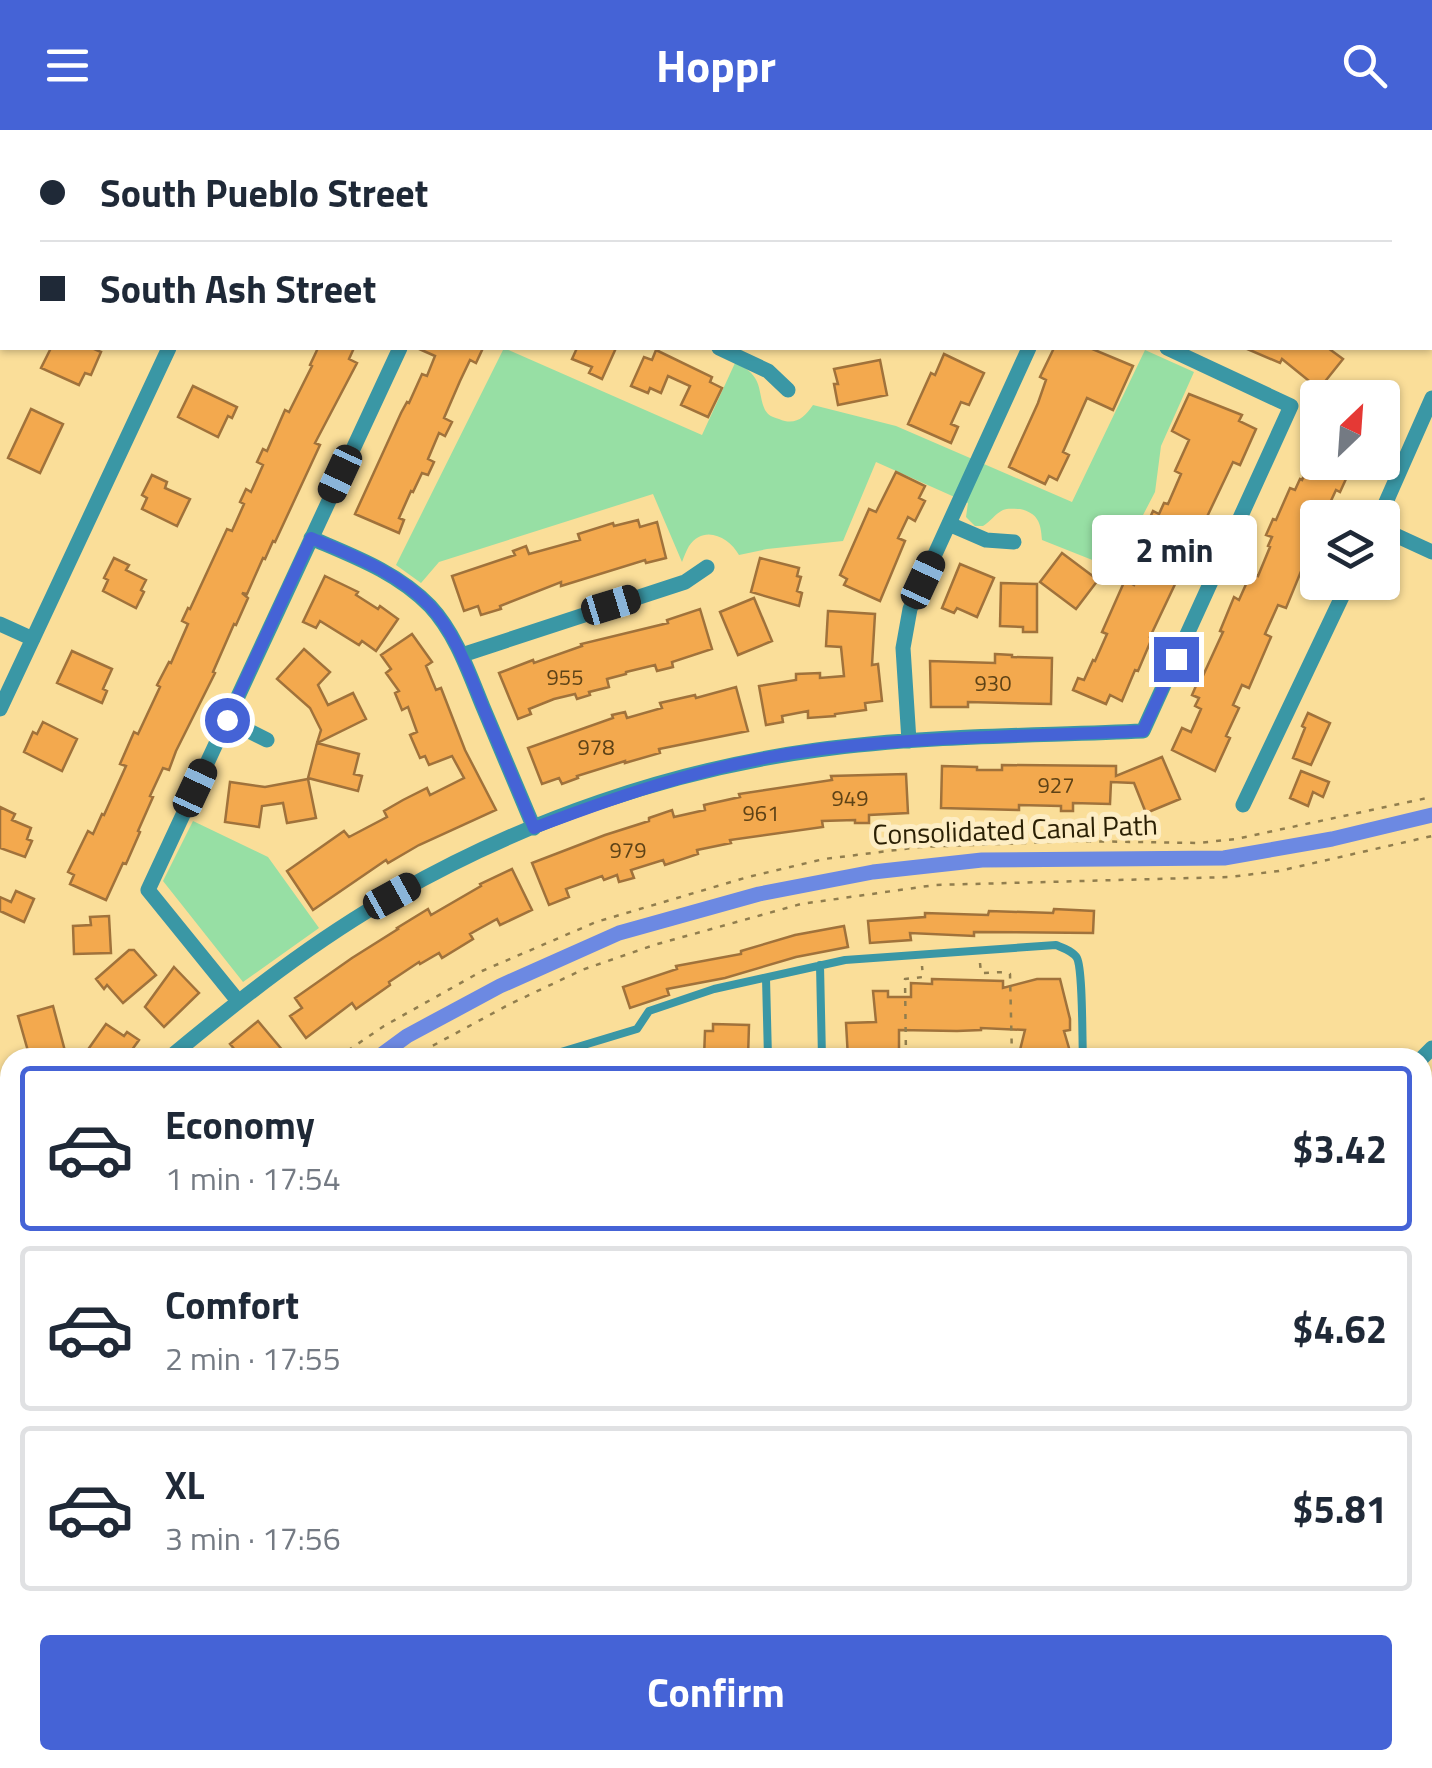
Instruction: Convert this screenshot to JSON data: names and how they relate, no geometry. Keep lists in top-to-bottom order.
{
  "streets": {
    "path": ["Consolidated Canal Path"]
  },
  "house_numbers": [
    "955",
    "930",
    "978",
    "927",
    "949",
    "961",
    "979"
  ],
  "north": "top right",
  "page": {
    "header": "Hoppr",
    "banner": ["South Pueblo Street", "South Ash Street"],
    "bubble": "2 min",
    "list": [
      {
        "name": "Economy",
        "note": "1 min · 17:54",
        "value": "$3.42"
      },
      {
        "name": "Comfort",
        "note": "2 min · 17:55",
        "value": "$4.62"
      },
      {
        "name": "XL",
        "note": "3 min · 17:56",
        "value": "$5.81"
      }
    ],
    "buttons": "Confirm"
  }
}
